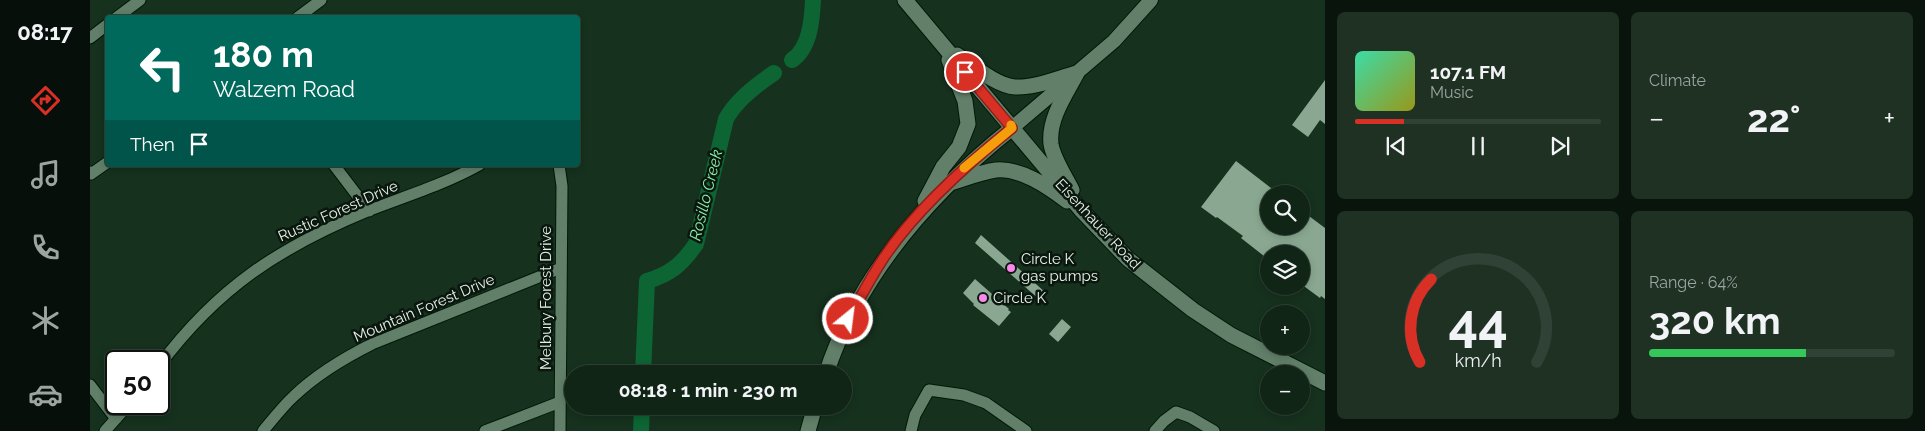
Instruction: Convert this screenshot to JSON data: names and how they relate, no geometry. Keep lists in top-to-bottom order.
{
  "streets": {
    "main road": ["Eisenhauer Road"],
    "street": ["Rustic Forest Drive", "Melbury Forest Drive", "Mountain Forest Drive"]
  },
  "crossings": [
    ["Melbury Forest Drive", "Mountain Forest Drive"]
  ],
  "water": ["Rosillo Creek"],
  "places": ["Circle K gas pumps", "Circle K"],
  "page": {
    "tabs": "08:17",
    "tile": [
      "Climate",
      ["Range · 64%", "320 km"]
    ],
    "turn": ["180 m", "Walzem Road"],
    "song": ["107.1 FM", "Music"],
    "heat": ["−", "22°", "+"],
    "then": "Then",
    "map_buttons": ["+", "−"],
    "limit": "50",
    "trip": "08:18 · 1 min · 230 m",
    "gauge": ["44", "km/h"]
  }
}
